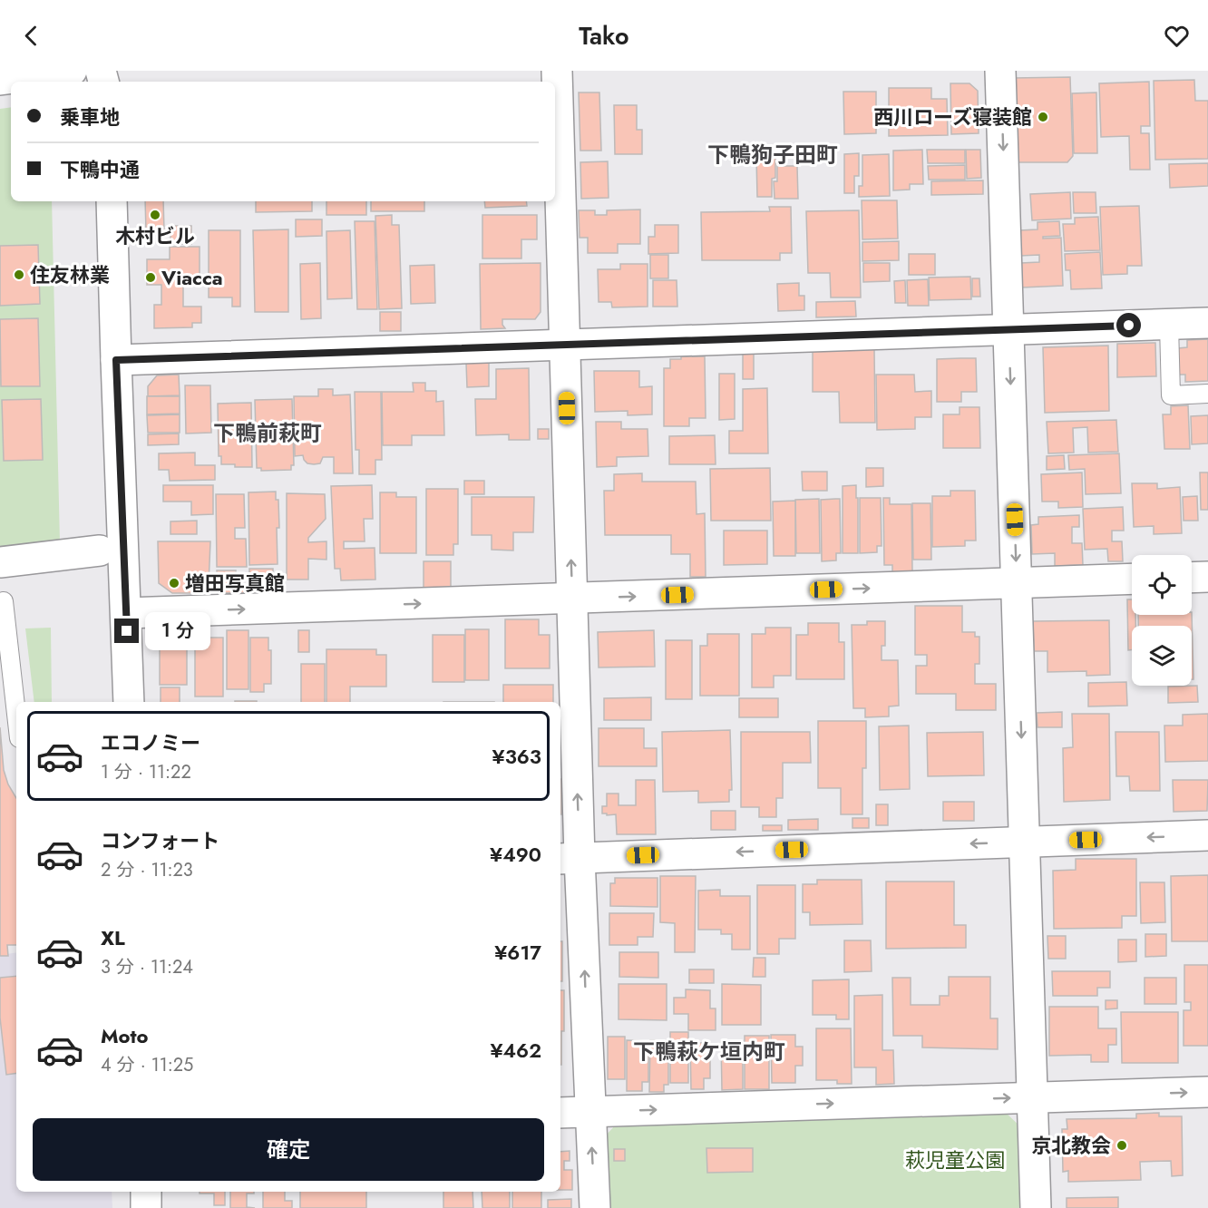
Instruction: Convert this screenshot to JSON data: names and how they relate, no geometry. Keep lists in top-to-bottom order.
{
  "districts": ["下鴨狗子田町", "下鴨前萩町", "下鴨萩ケ垣内町"],
  "parks": ["萩児童公園"],
  "places": [
    "西川ローズ寝装館",
    "木村ビル",
    "住友林業",
    "Viacca",
    "増田写真館",
    "京北教会"
  ],
  "page": {
    "header": "Tako",
    "banner": ["乗車地", "下鴨中通"],
    "bubble": "1 分",
    "list": [
      {
        "name": "エコノミー",
        "note": "1 分 · 11:22",
        "value": "¥363"
      },
      {
        "name": "コンフォート",
        "note": "2 分 · 11:23",
        "value": "¥490"
      },
      {
        "name": "XL",
        "note": "3 分 · 11:24",
        "value": "¥617"
      },
      {
        "name": "Moto",
        "note": "4 分 · 11:25",
        "value": "¥462"
      }
    ],
    "buttons": "確定"
  }
}
